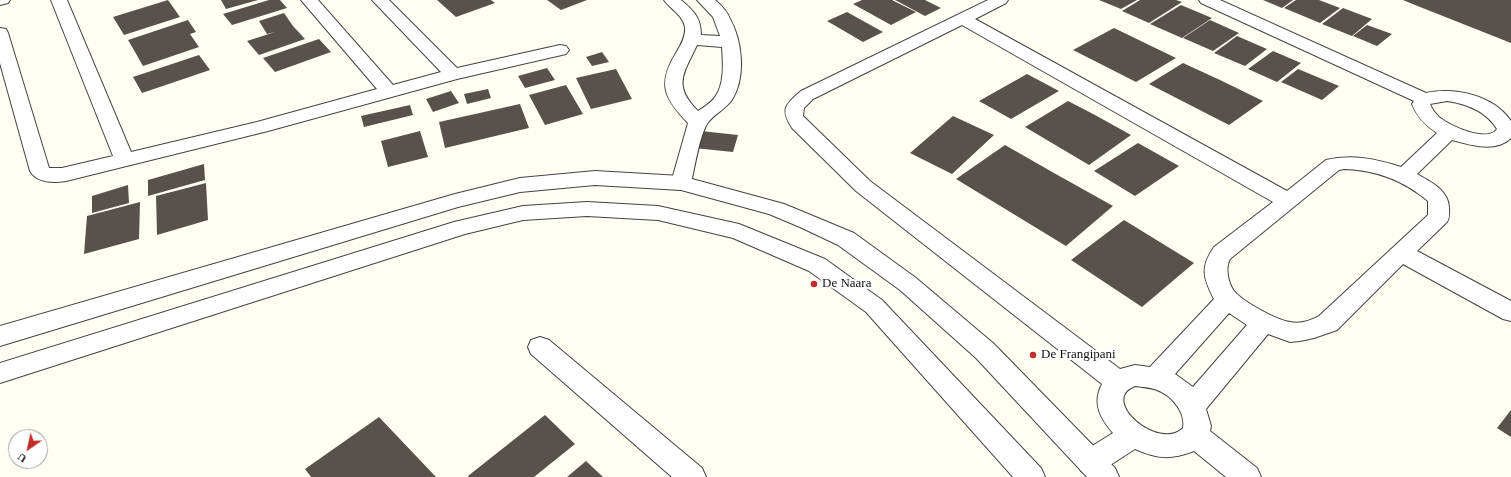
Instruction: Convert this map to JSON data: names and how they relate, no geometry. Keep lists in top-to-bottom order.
{
  "places": ["De Naara", "De Frangipani"],
  "north": "bottom left"
}
